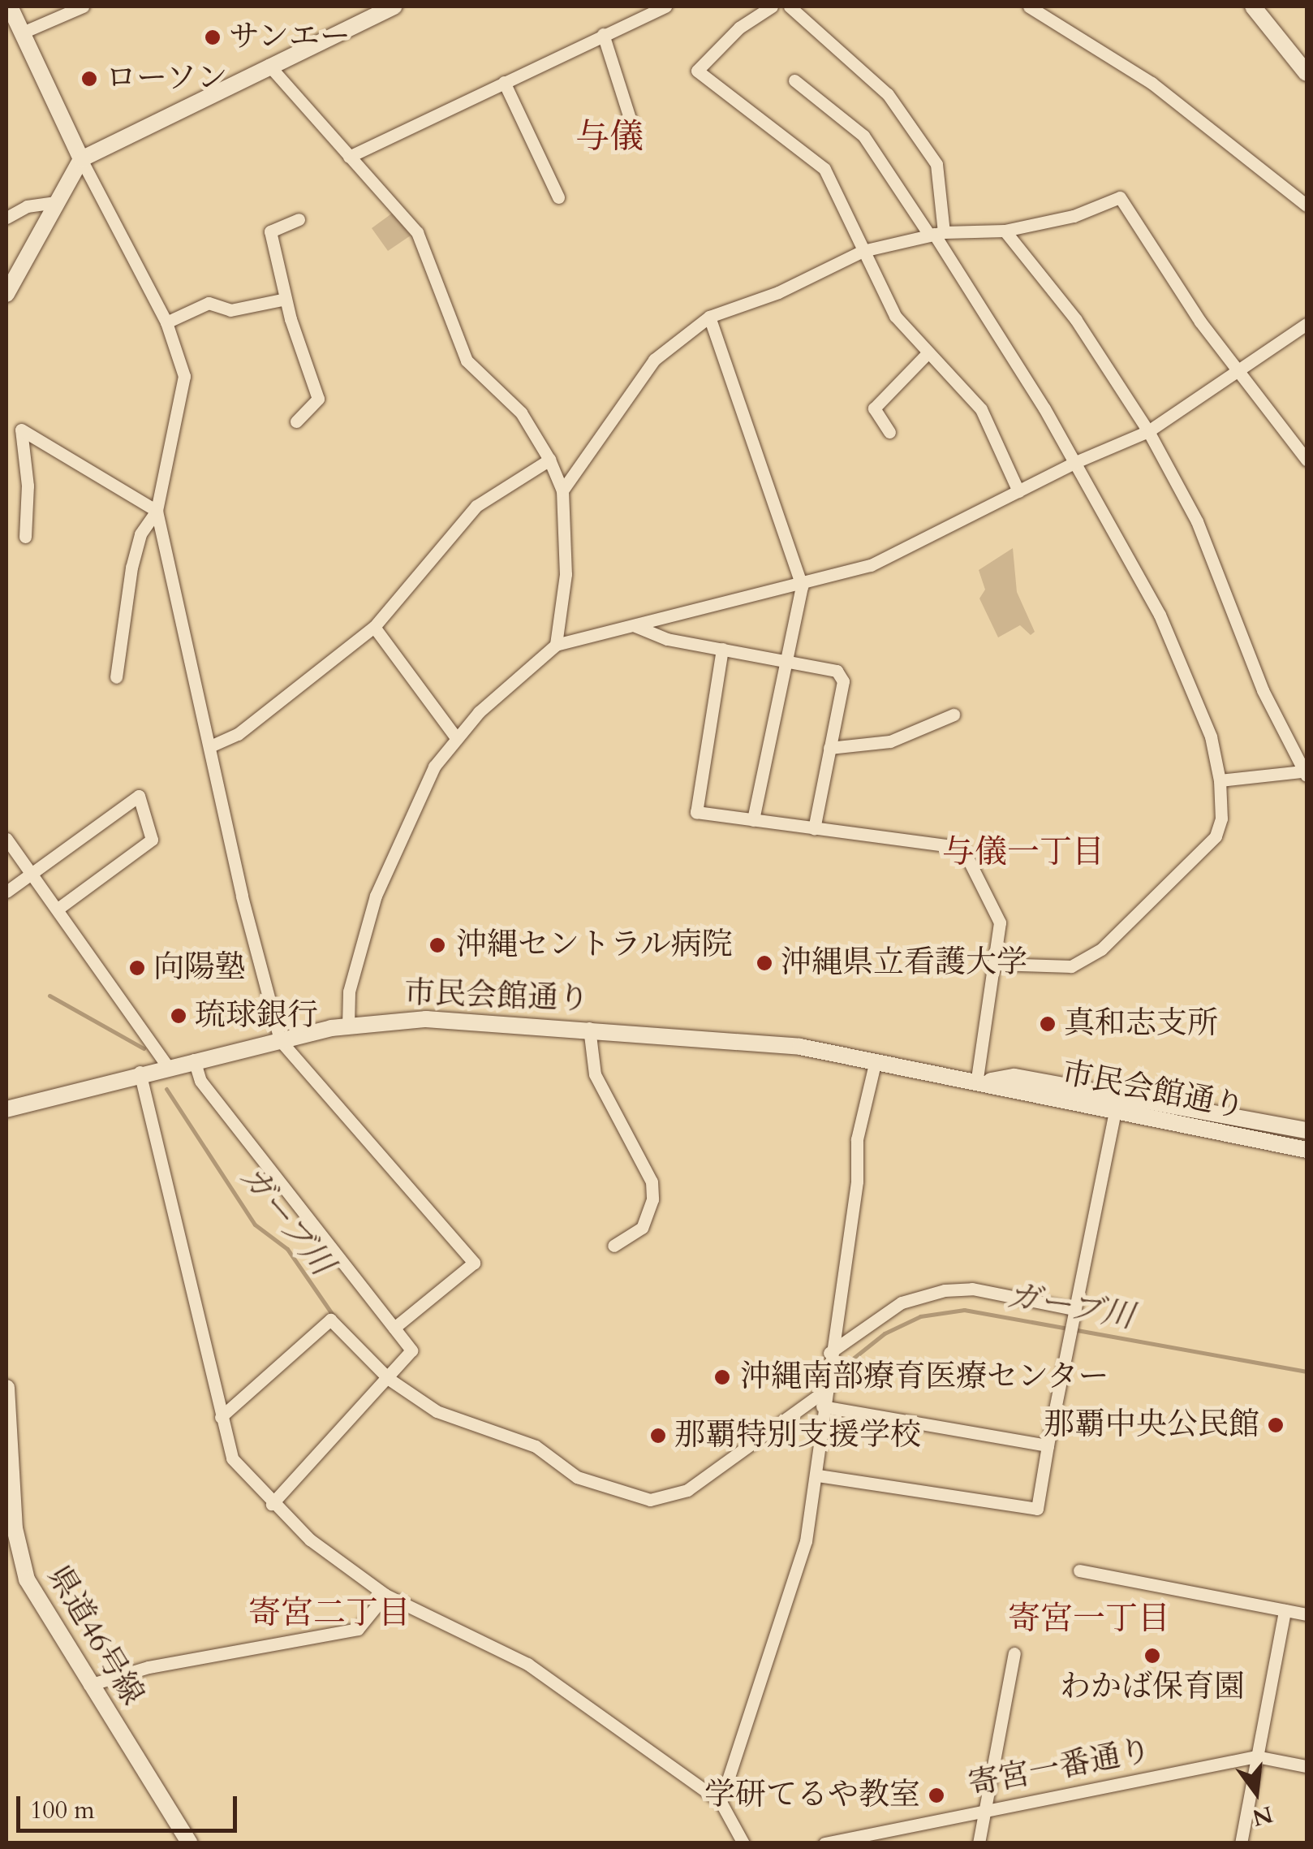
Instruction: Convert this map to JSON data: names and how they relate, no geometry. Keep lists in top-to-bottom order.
{
  "streets": {
    "main road": ["市民会館通り", "県道46号線"],
    "street": ["寄宮一番通り"]
  },
  "districts": [
    "与儀",
    "与儀一丁目",
    "寄宮二丁目",
    "寄宮一丁目"
  ],
  "water": ["ガーブ川"],
  "places": [
    "サンエー",
    "ローソン",
    "沖縄セントラル病院",
    "沖縄県立看護大学",
    "向陽塾",
    "琉球銀行",
    "真和志支所",
    "沖縄南部療育医療センター",
    "那覇中央公民館",
    "那覇特別支援学校",
    "わかば保育園",
    "学研てるや教室"
  ],
  "scale_bar": "100 m",
  "north": "bottom"
}
